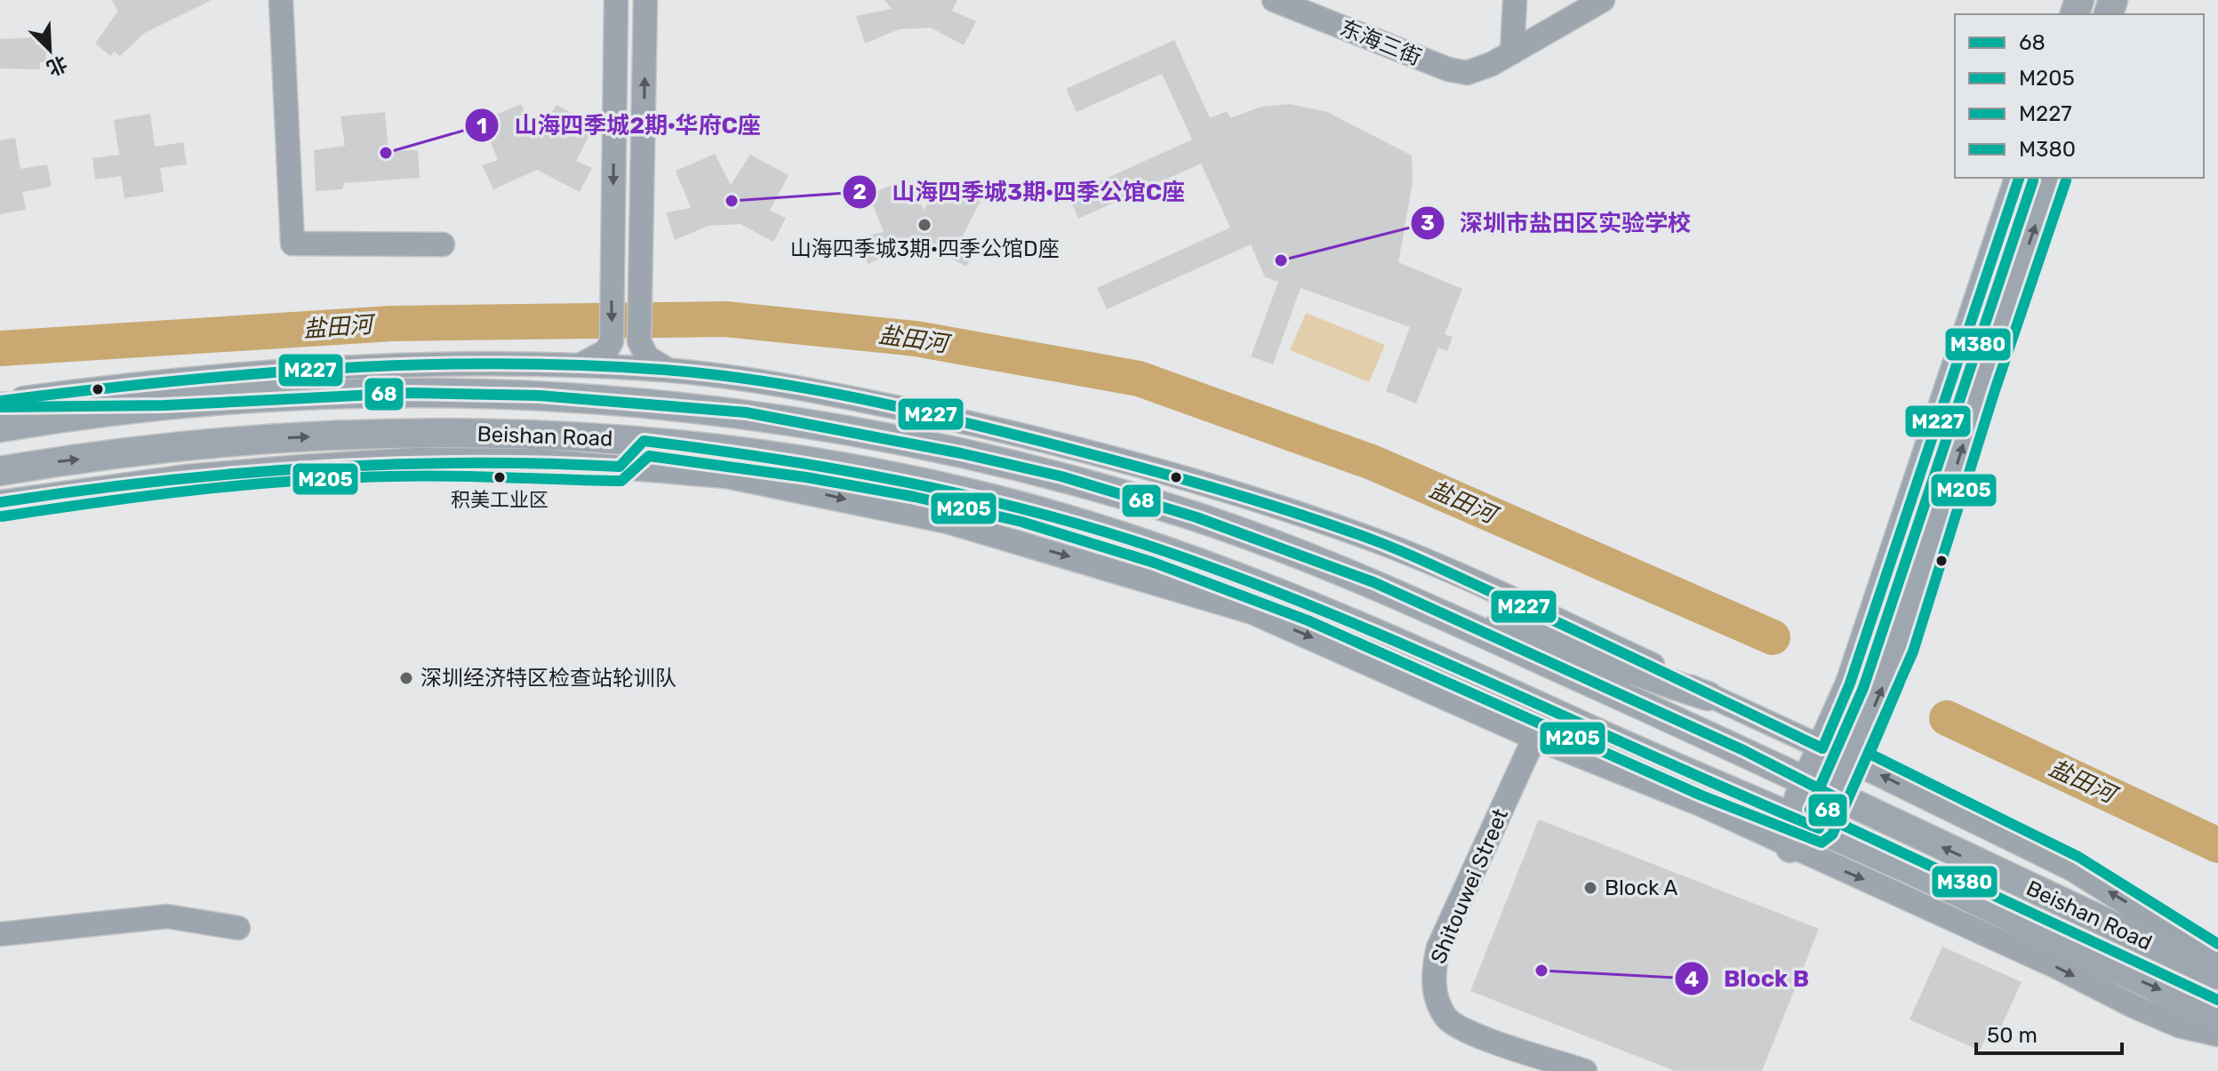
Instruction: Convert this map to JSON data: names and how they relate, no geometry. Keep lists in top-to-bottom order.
{
  "streets": {
    "main road": ["Beishan Road"],
    "street": ["东海三街", "Shitouwei Street"]
  },
  "water": ["盐田河"],
  "places": [
    "山海四季城2期·华府C座",
    "山海四季城3期·四季公馆C座",
    "山海四季城3期·四季公馆D座",
    "深圳市盐田区实验学校",
    "积美工业区",
    "深圳经济特区检查站轮训队",
    "Block A",
    "Block B"
  ],
  "lines": [
    "transit line M227",
    "transit line M205",
    "transit line M380",
    "transit line 68"
  ],
  "legend": [
    "68",
    "M205",
    "M227",
    "M380"
  ],
  "scale_bar": "50 m",
  "north": "bottom right"
}
